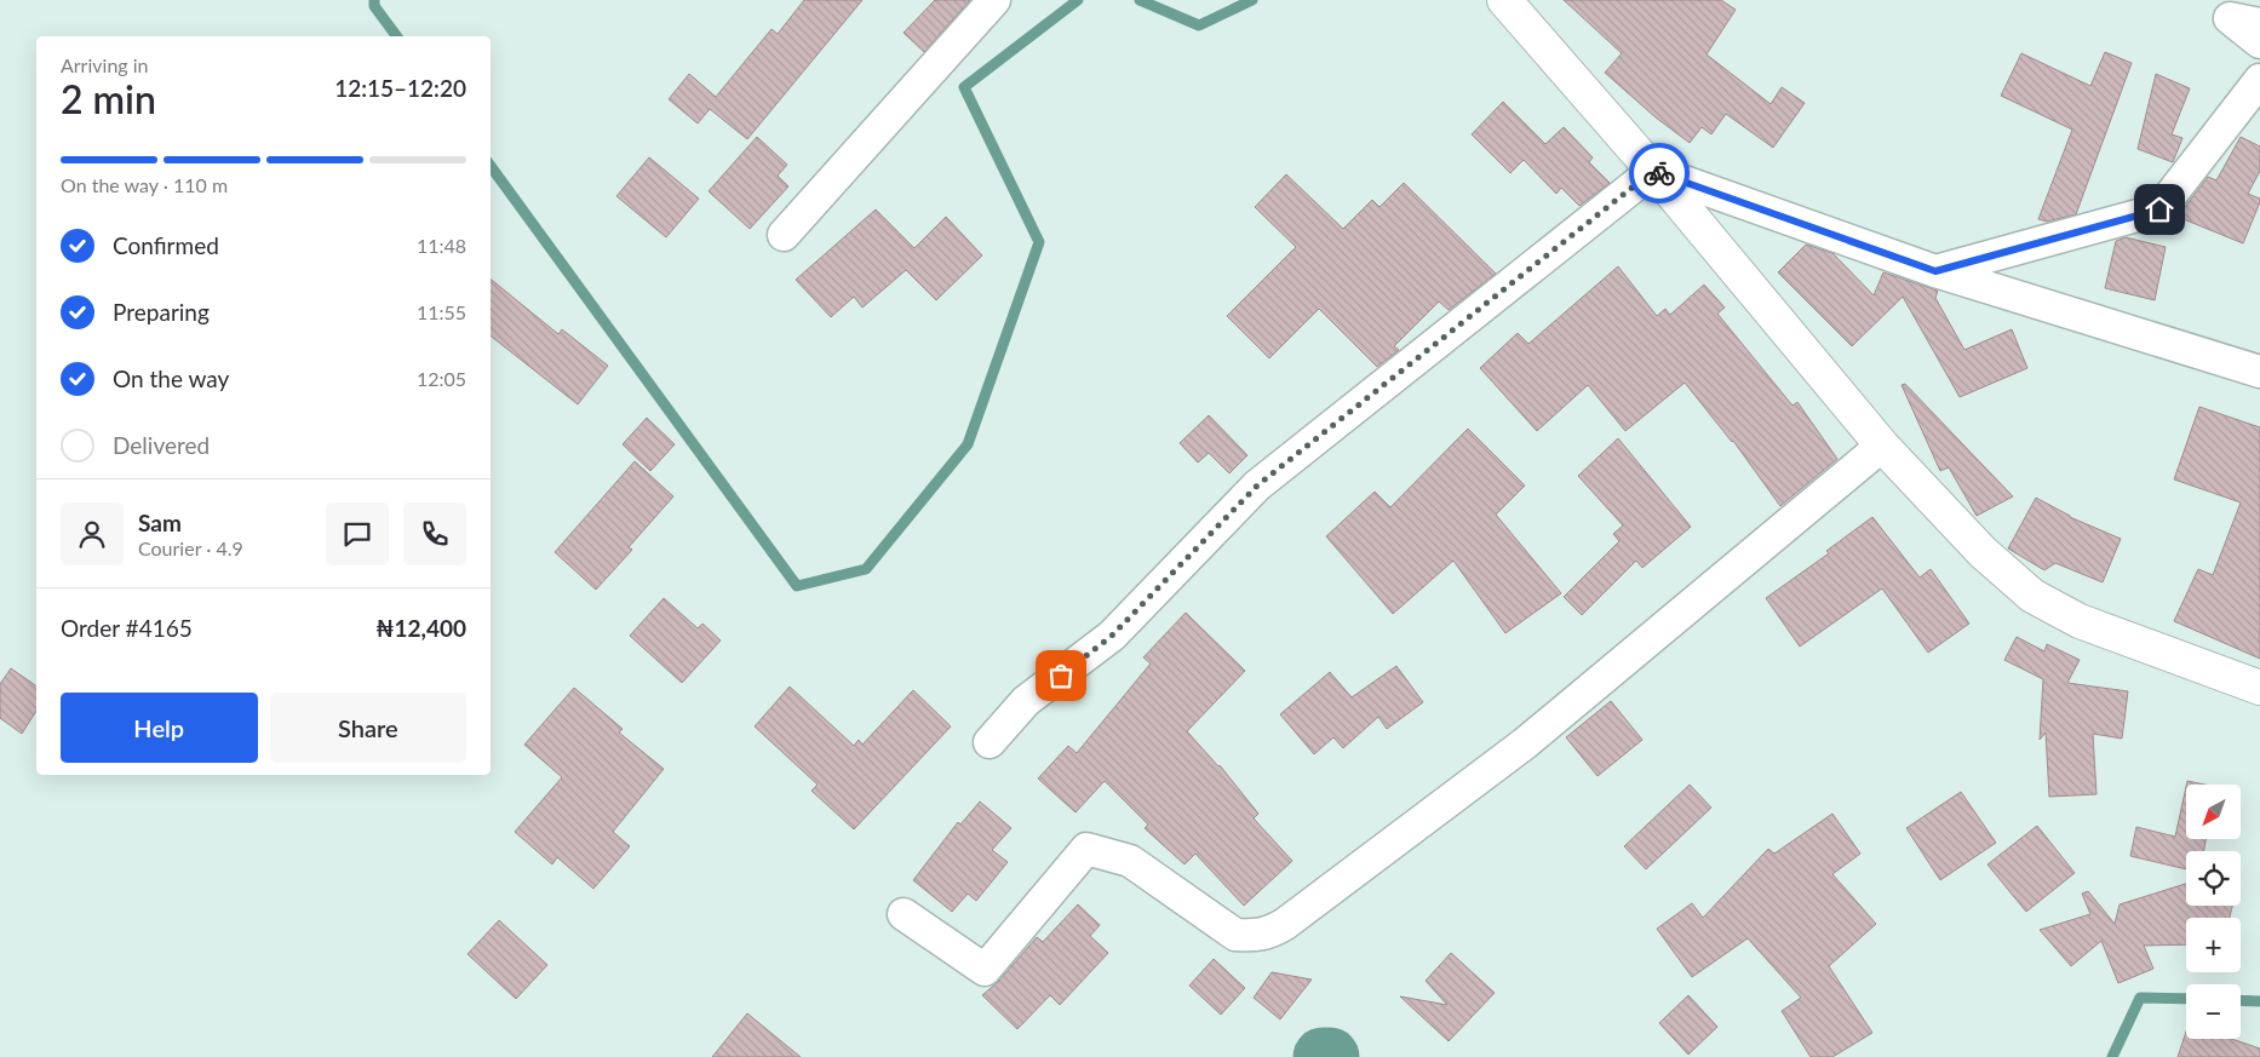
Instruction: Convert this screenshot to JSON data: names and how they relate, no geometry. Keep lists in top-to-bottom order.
{
  "north": "bottom left",
  "page": {
    "heading": ["2 min", "Arriving in", "12:15–12:20"],
    "panel": [
      "Sam",
      "Courier · 4.9",
      "Order #4165",
      "₦12,400"
    ],
    "bar": "On the way · 110 m",
    "list": [
      ["Confirmed", "11:48"],
      ["Preparing", "11:55"],
      ["On the way", "12:05"],
      "Delivered"
    ],
    "buttons": ["Help", "Share"],
    "map_buttons": ["+", "−"]
  }
}
